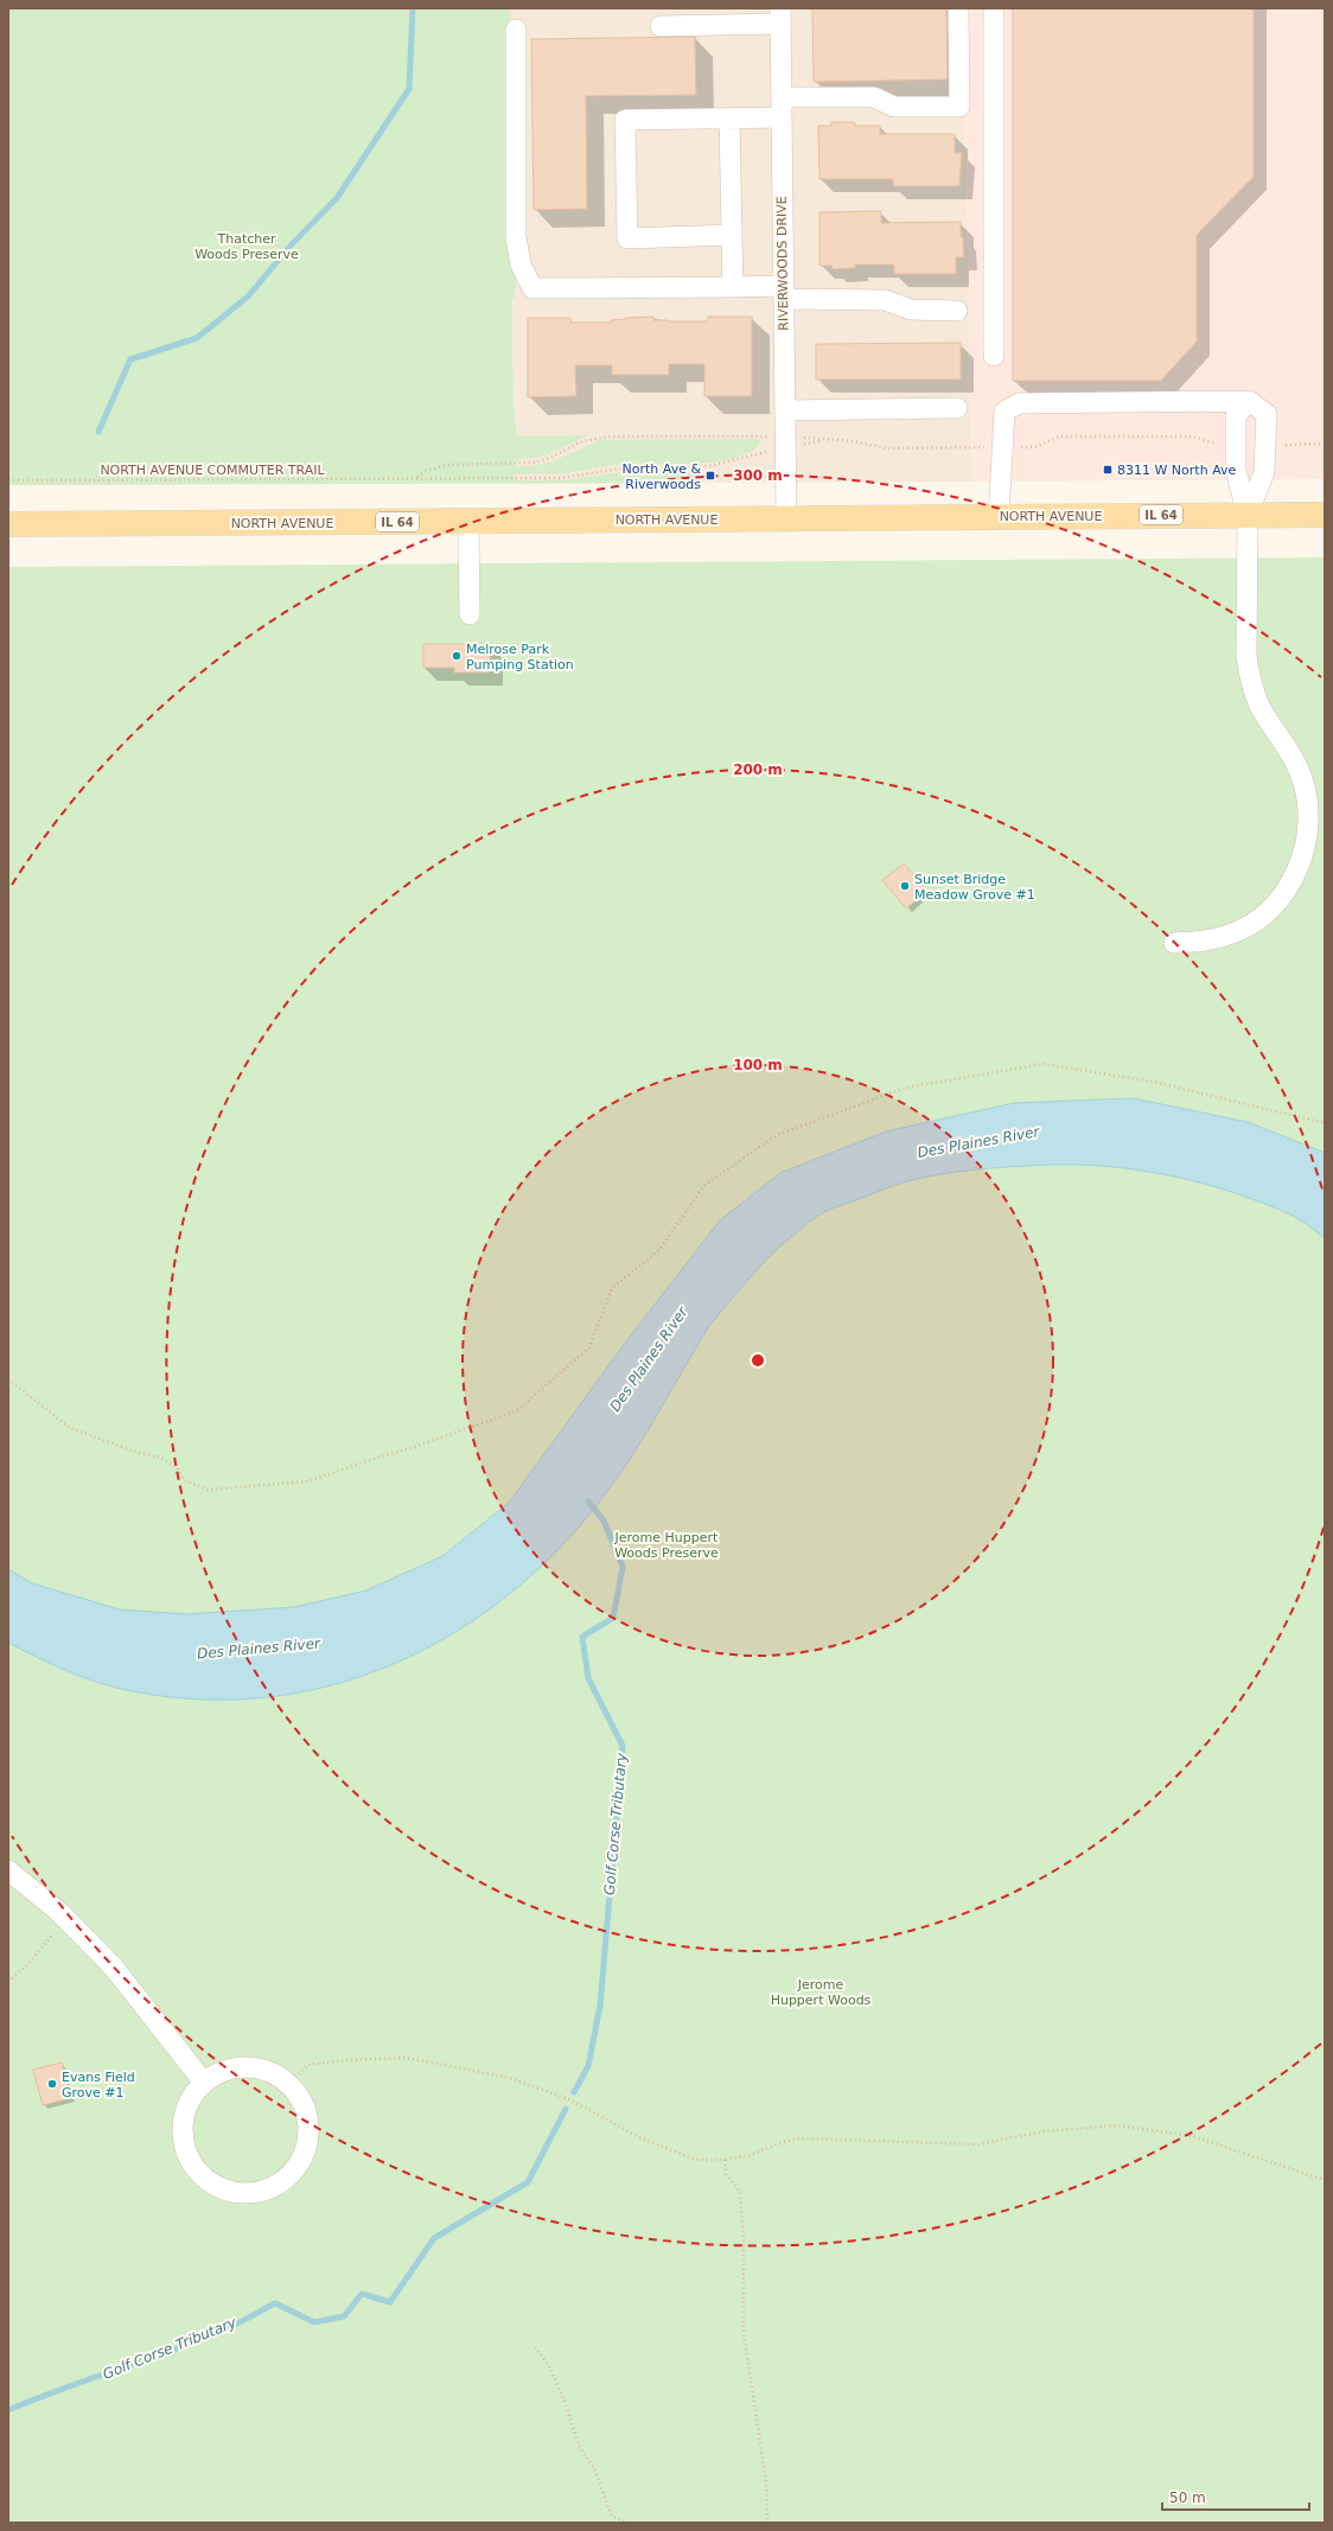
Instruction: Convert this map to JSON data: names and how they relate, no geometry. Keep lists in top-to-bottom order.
{
  "streets": {
    "main road": ["IL 64", "NORTH AVENUE"],
    "street": ["RIVERWOODS DRIVE"],
    "path": ["NORTH AVENUE COMMUTER TRAIL"]
  },
  "crossings": [
    ["RIVERWOODS DRIVE", "NORTH AVENUE"]
  ],
  "water": ["Des Plaines River", "Golf Corse Tributary"],
  "parks": ["Thatcher Woods Preserve", "Jerome Huppert Woods Preserve", "Jerome Huppert Woods"],
  "places": {
    "transit": ["8311 W North Ave", "North Ave & Riverwoods"],
    "other": ["Melrose Park Pumping Station", "Sunset Bridge Meadow Grove #1", "Evans Field Grove #1"]
  },
  "scale_bar": "50 m",
  "rings": ["300 m", "200 m", "100 m"]
}
